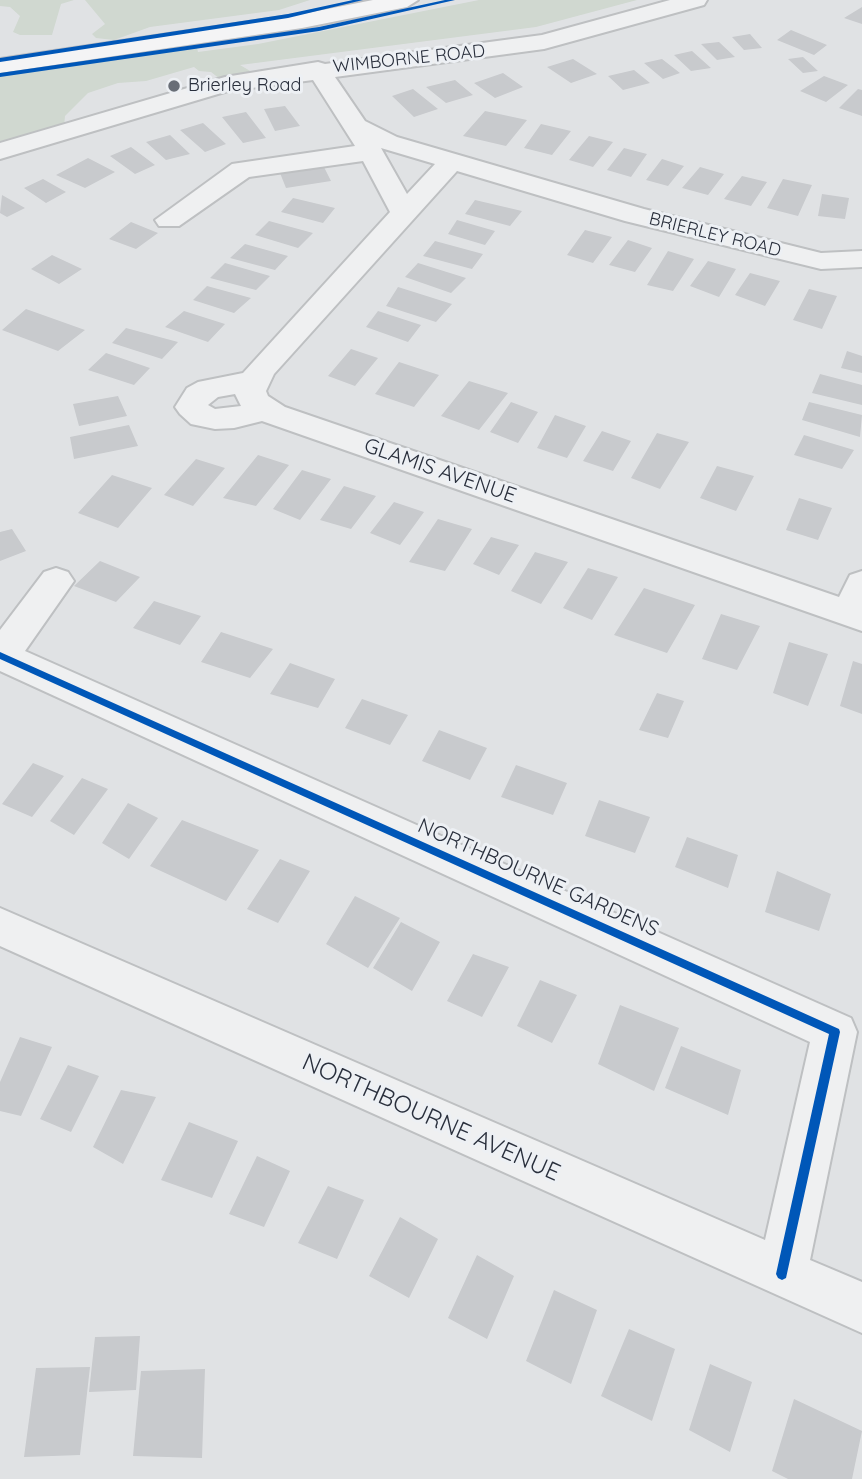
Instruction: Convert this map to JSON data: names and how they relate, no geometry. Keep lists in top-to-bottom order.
{
  "streets": {
    "street": [
      "WIMBORNE ROAD",
      "BRIERLEY ROAD",
      "GLAMIS AVENUE",
      "NORTHBOURNE GARDENS",
      "NORTHBOURNE AVENUE"
    ]
  },
  "crossings": [
    ["WIMBORNE ROAD", "BRIERLEY ROAD"],
    ["BRIERLEY ROAD", "GLAMIS AVENUE"],
    ["NORTHBOURNE GARDENS", "NORTHBOURNE AVENUE"]
  ],
  "places": ["Brierley Road"]
}
